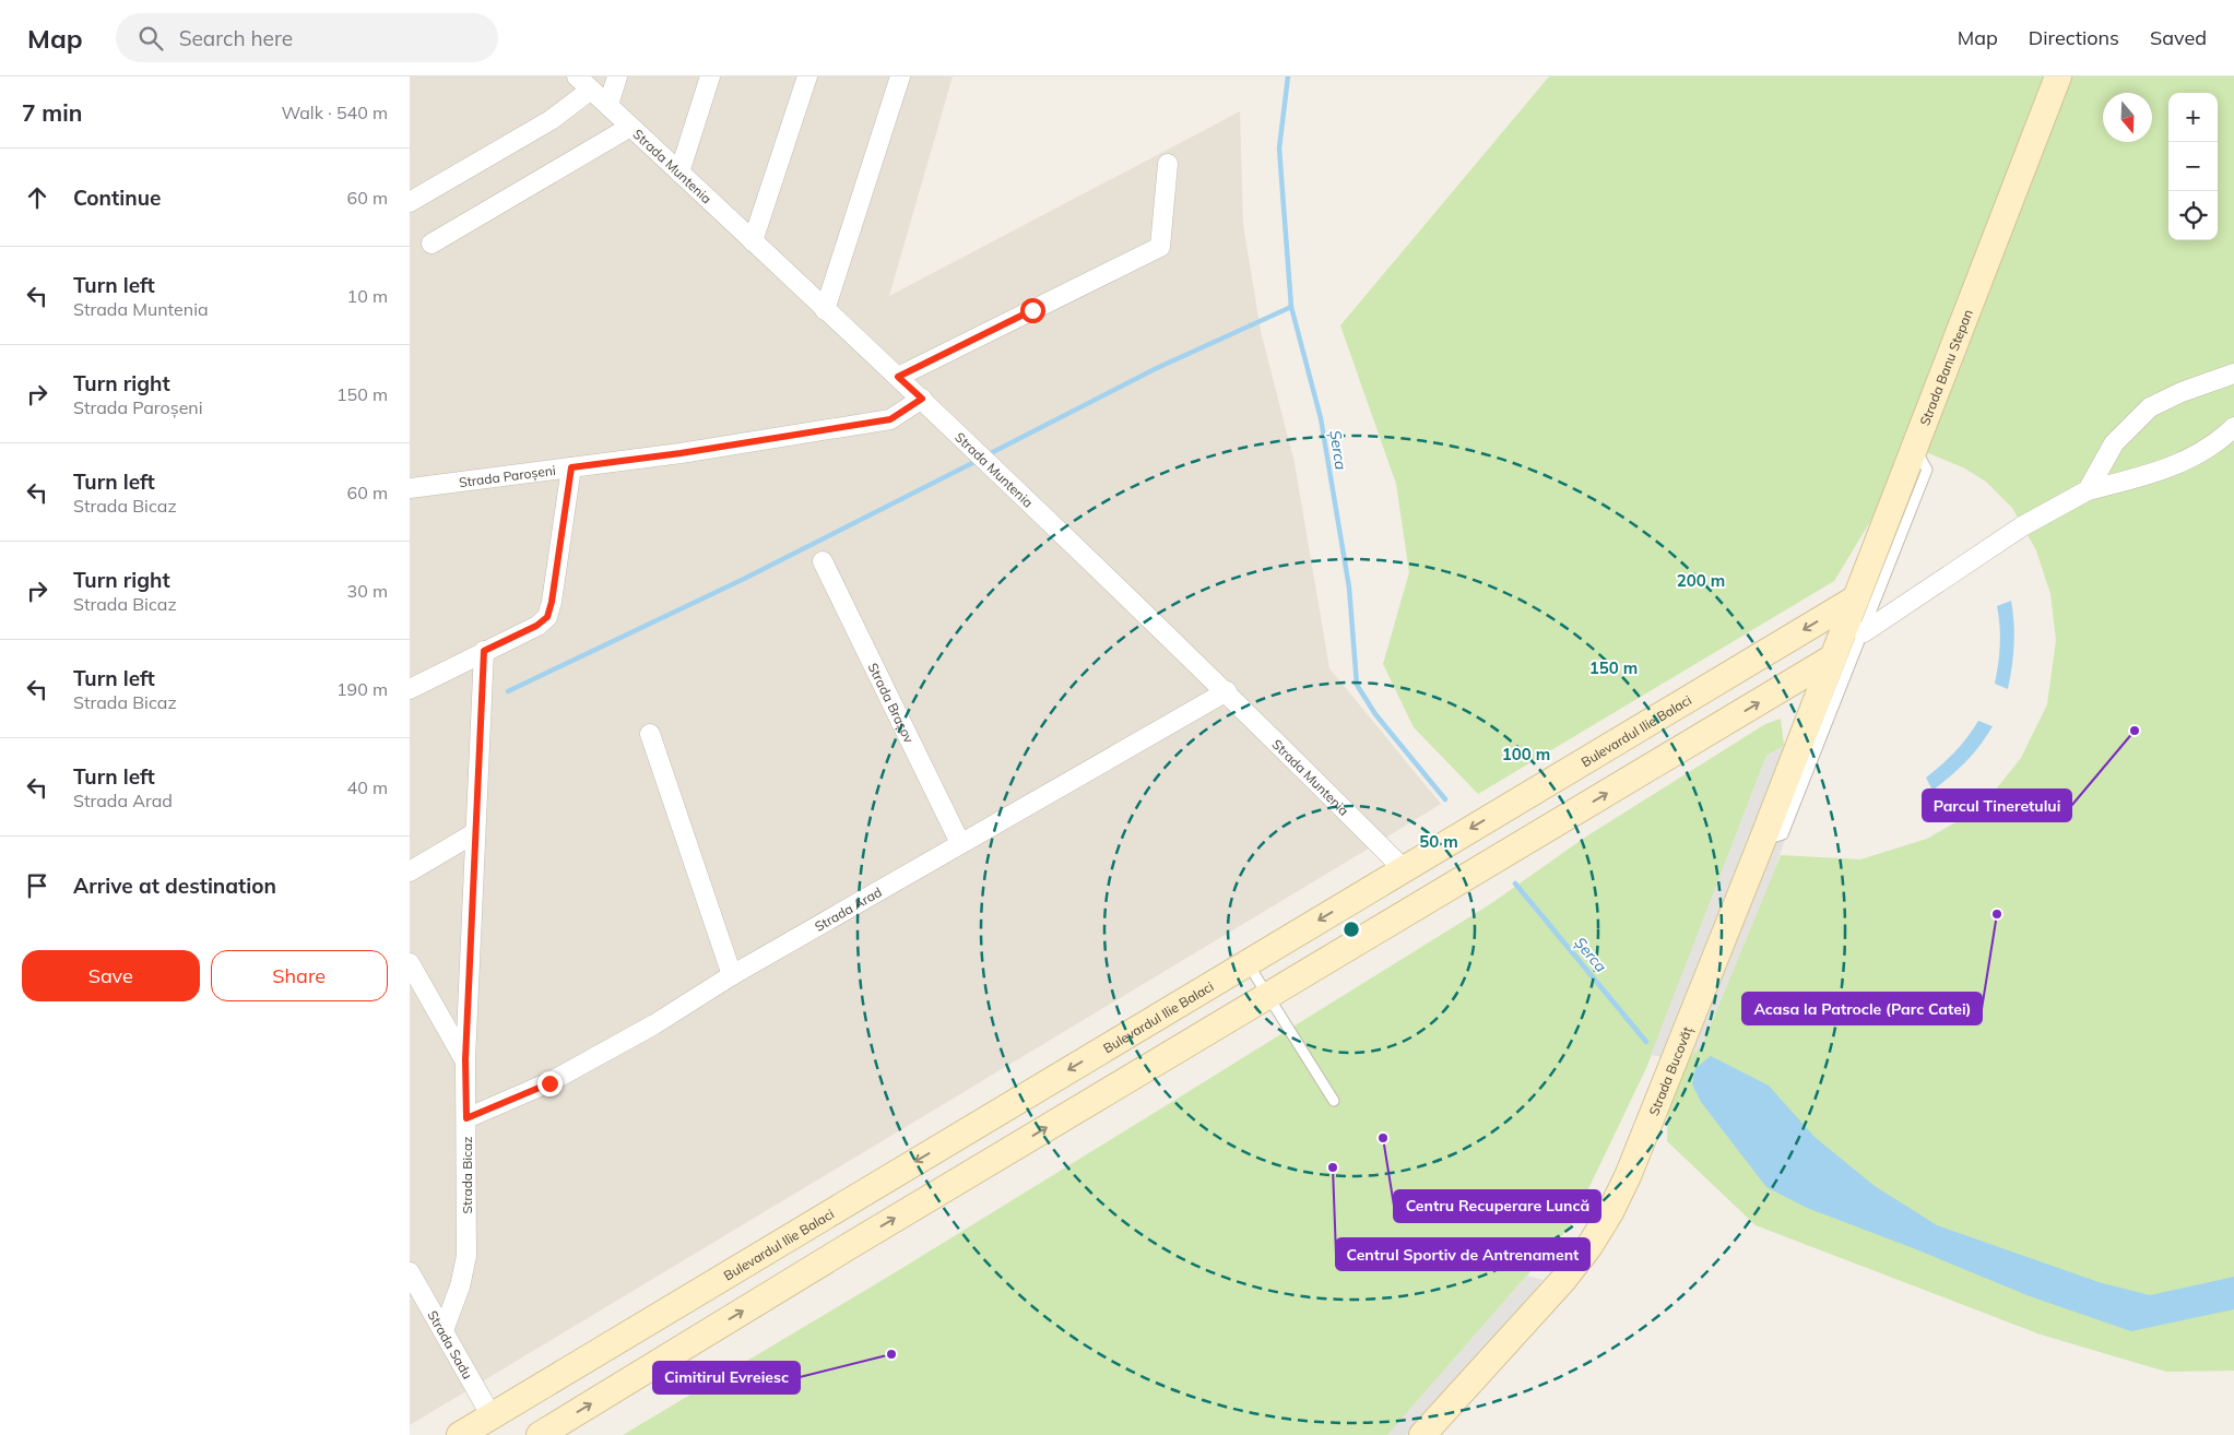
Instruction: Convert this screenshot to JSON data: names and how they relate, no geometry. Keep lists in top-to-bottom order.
{
  "streets": {
    "main road": ["Strada Banu Stepan", "Bulevardul Ilie Balaci", "Strada Bucovăț"],
    "street": [
      "Strada Muntenia",
      "Strada Paroșeni",
      "Strada Brașov",
      "Strada Arad",
      "Strada Bicaz",
      "Strada Sadu"
    ]
  },
  "crossings": [
    ["Strada Muntenia", "Strada Paroșeni"],
    ["Strada Muntenia", "Bulevardul Ilie Balaci"],
    ["Strada Muntenia", "Strada Arad"],
    ["Strada Banu Stepan", "Bulevardul Ilie Balaci"],
    ["Strada Banu Stepan", "Strada Bucovăț"],
    ["Strada Brașov", "Strada Arad"],
    ["Bulevardul Ilie Balaci", "Strada Sadu"],
    ["Strada Arad", "Strada Bicaz"],
    ["Strada Bicaz", "Strada Sadu"]
  ],
  "water": ["Șerca"],
  "places": [
    "Parcul Tineretului",
    "Acasa la Patrocle (Parc Catei)",
    "Centru Recuperare Luncă",
    "Centrul Sportiv de Antrenament",
    "Cimitirul Evreiesc"
  ],
  "north": "bottom",
  "page": {
    "header": "Map",
    "search": "Search here",
    "nav": ["Map", "Directions", "Saved"],
    "heading": ["7 min", "Walk · 540 m"],
    "map_buttons": ["+", "−"],
    "list": [
      ["Continue", "60 m"],
      ["Turn left", "Strada Muntenia", "10 m"],
      ["Turn right", "Strada Paroșeni", "150 m"],
      ["Turn left", "Strada Bicaz", "60 m"],
      ["Turn right", "Strada Bicaz", "30 m"],
      ["Turn left", "Strada Bicaz", "190 m"],
      ["Turn left", "Strada Arad", "40 m"],
      "Arrive at destination"
    ],
    "buttons": ["Save", "Share"]
  },
  "rings": [
    "200 m",
    "150 m",
    "100 m",
    "50 m"
  ]
}
